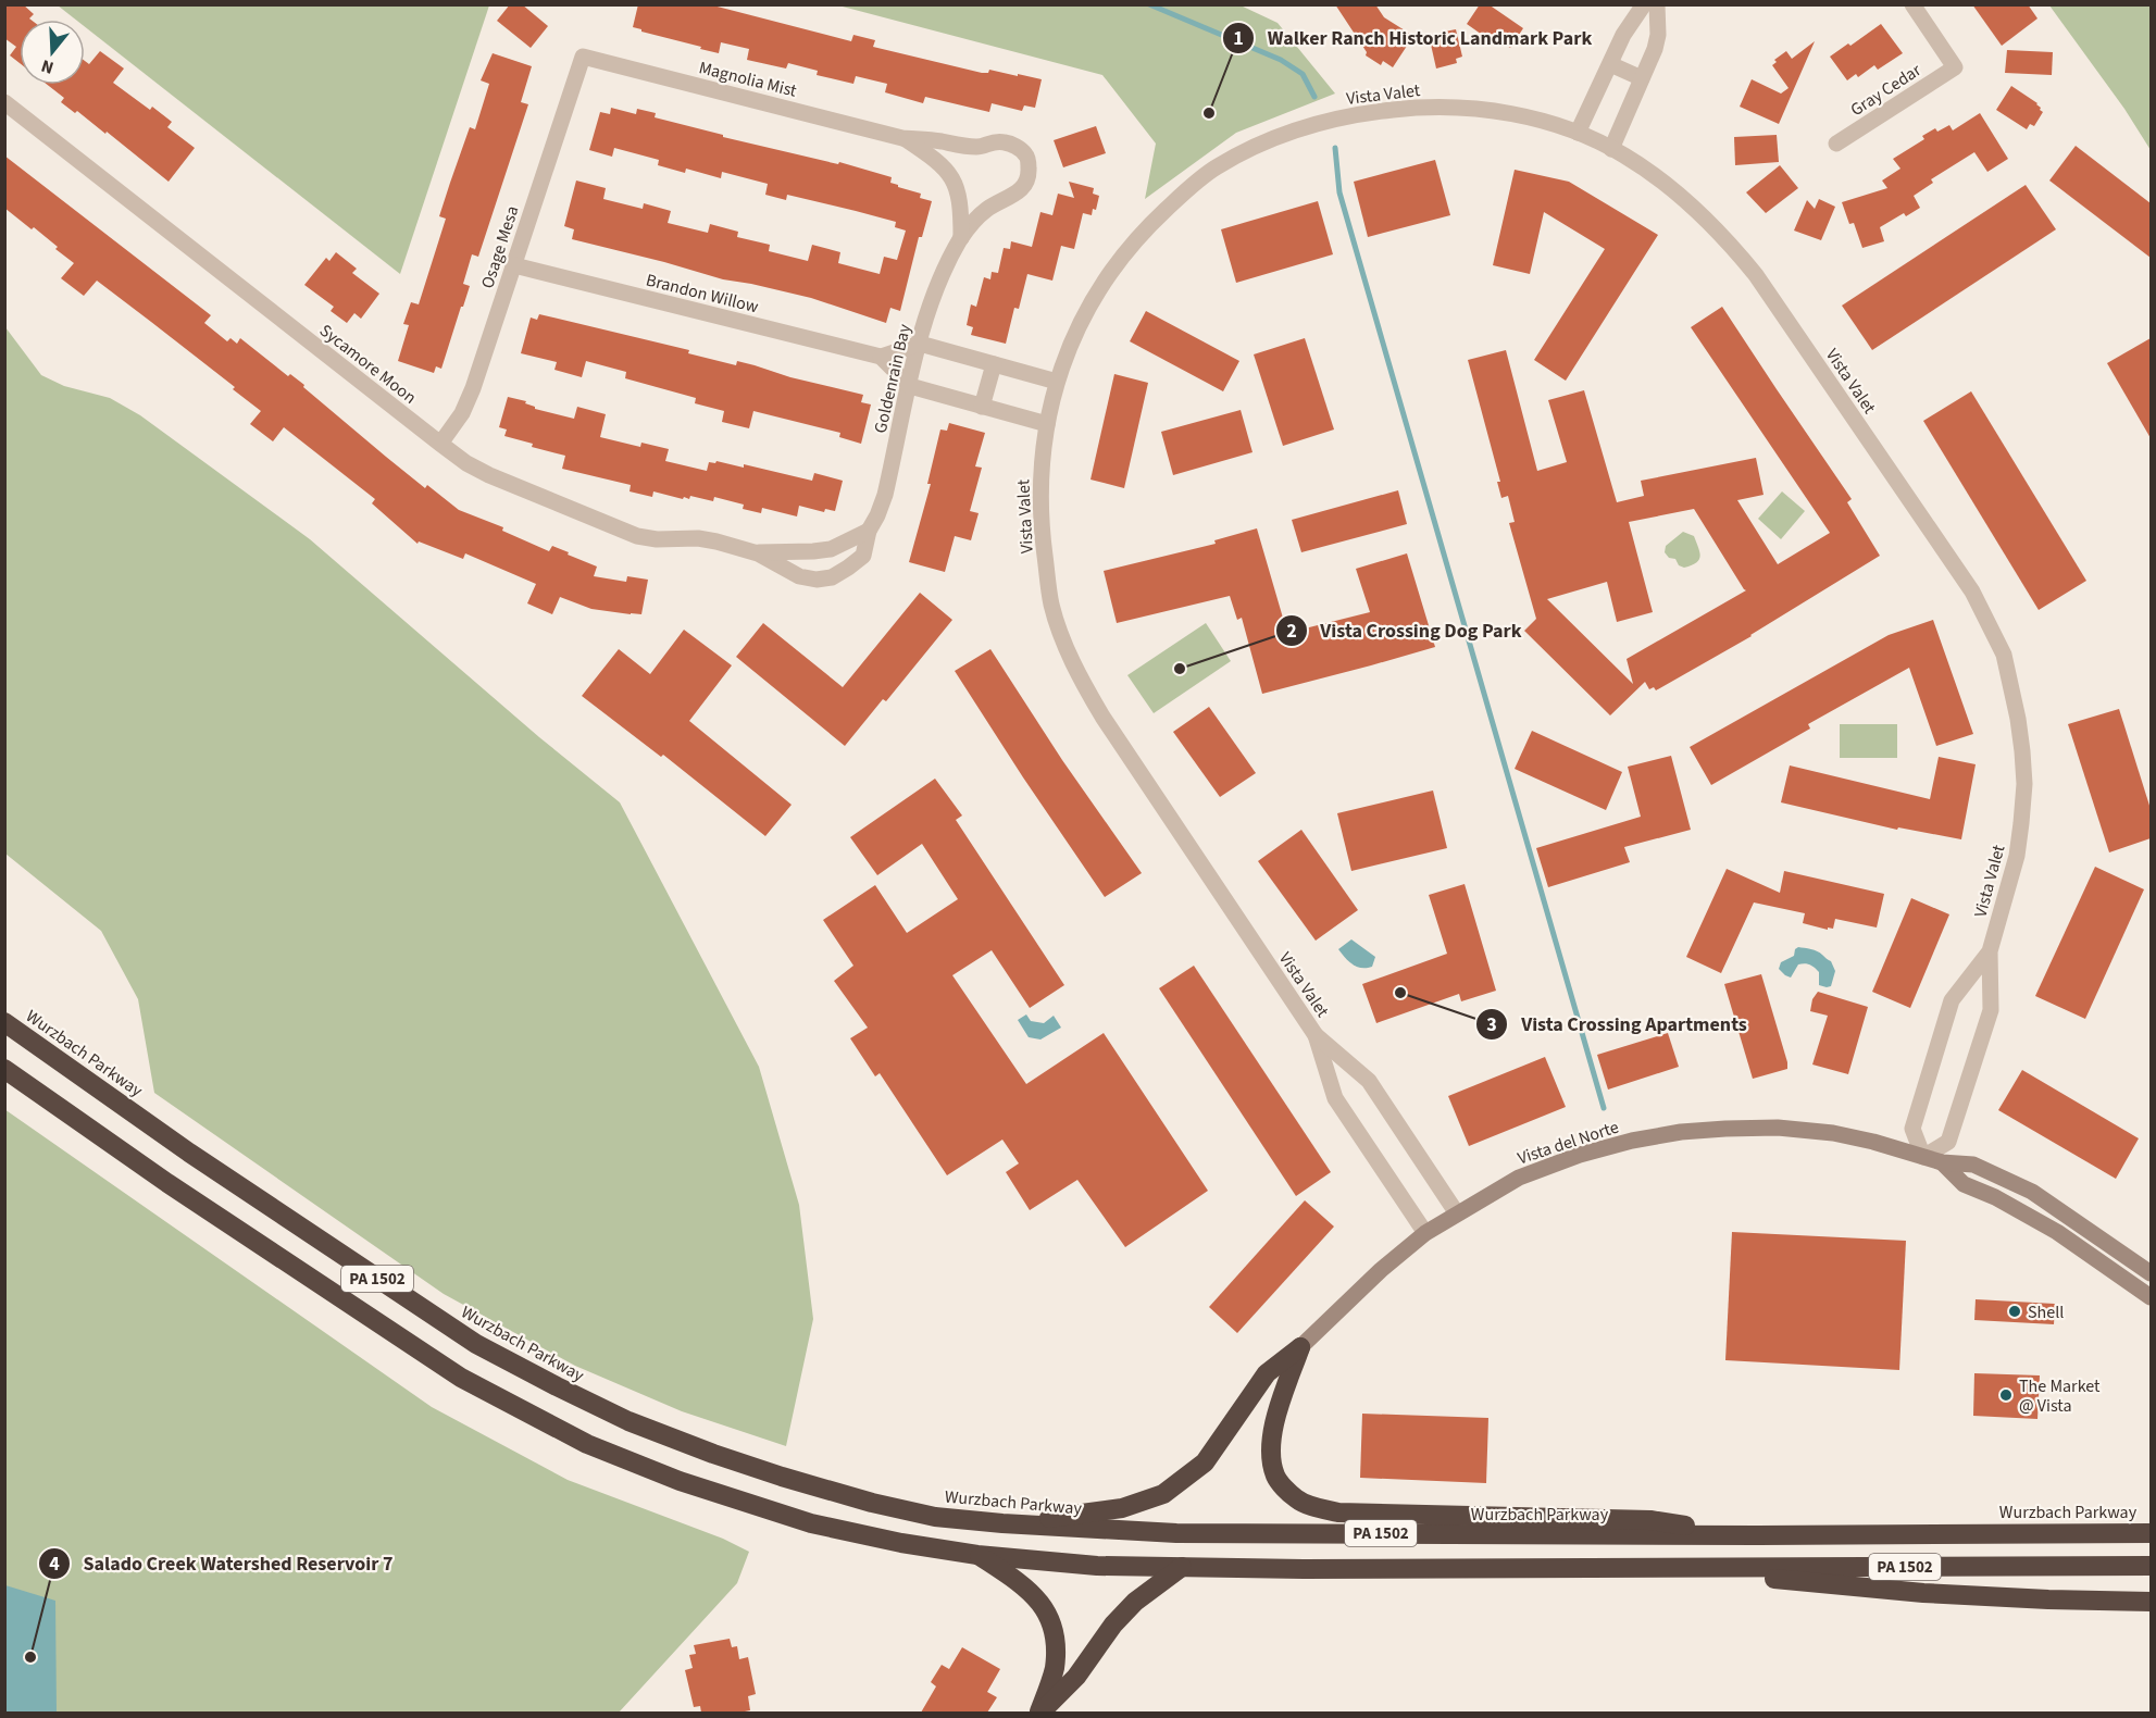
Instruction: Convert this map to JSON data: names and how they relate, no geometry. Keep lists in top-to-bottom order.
{
  "streets": {
    "highway": ["Wurzbach Parkway", "PA 1502"],
    "street": [
      "Magnolia Mist",
      "Gray Cedar",
      "Vista Valet",
      "Osage Mesa",
      "Brandon Willow",
      "Sycamore Moon",
      "Goldenrain Bay",
      "Vista del Norte"
    ]
  },
  "crossings": [
    ["Magnolia Mist", "Osage Mesa"],
    ["Magnolia Mist", "Goldenrain Bay"],
    ["Vista Valet", "Vista del Norte"],
    ["Osage Mesa", "Brandon Willow"],
    ["Osage Mesa", "Sycamore Moon"],
    ["Sycamore Moon", "Goldenrain Bay"]
  ],
  "places": [
    "Walker Ranch Historic Landmark Park",
    "Vista Crossing Dog Park",
    "Vista Crossing Apartments",
    "Shell",
    "The Market @ Vista",
    "Salado Creek Watershed Reservoir 7"
  ],
  "north": "bottom"
}
